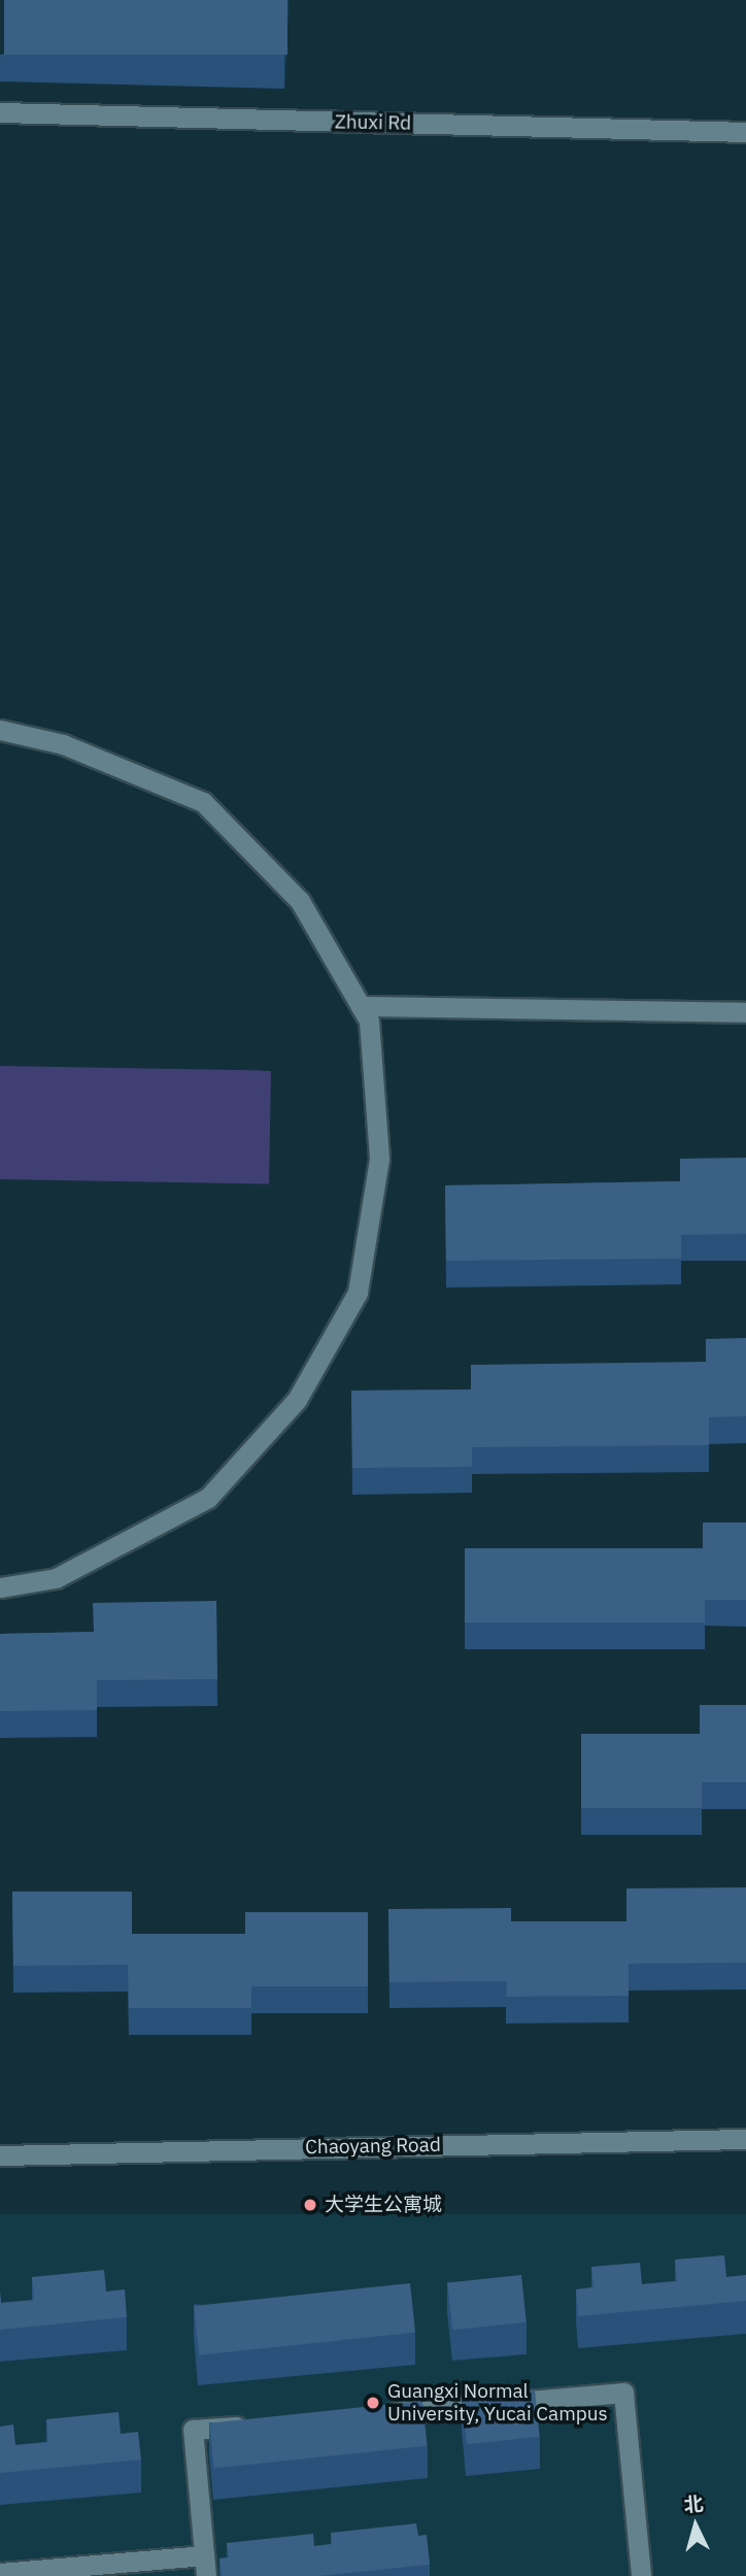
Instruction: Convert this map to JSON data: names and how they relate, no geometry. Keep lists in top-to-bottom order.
{
  "streets": {
    "street": ["Zhuxi Rd", "Chaoyang Road"]
  },
  "places": ["大学生公寓城", "Guangxi Normal University, Yucai Campus"],
  "north": "top"
}
